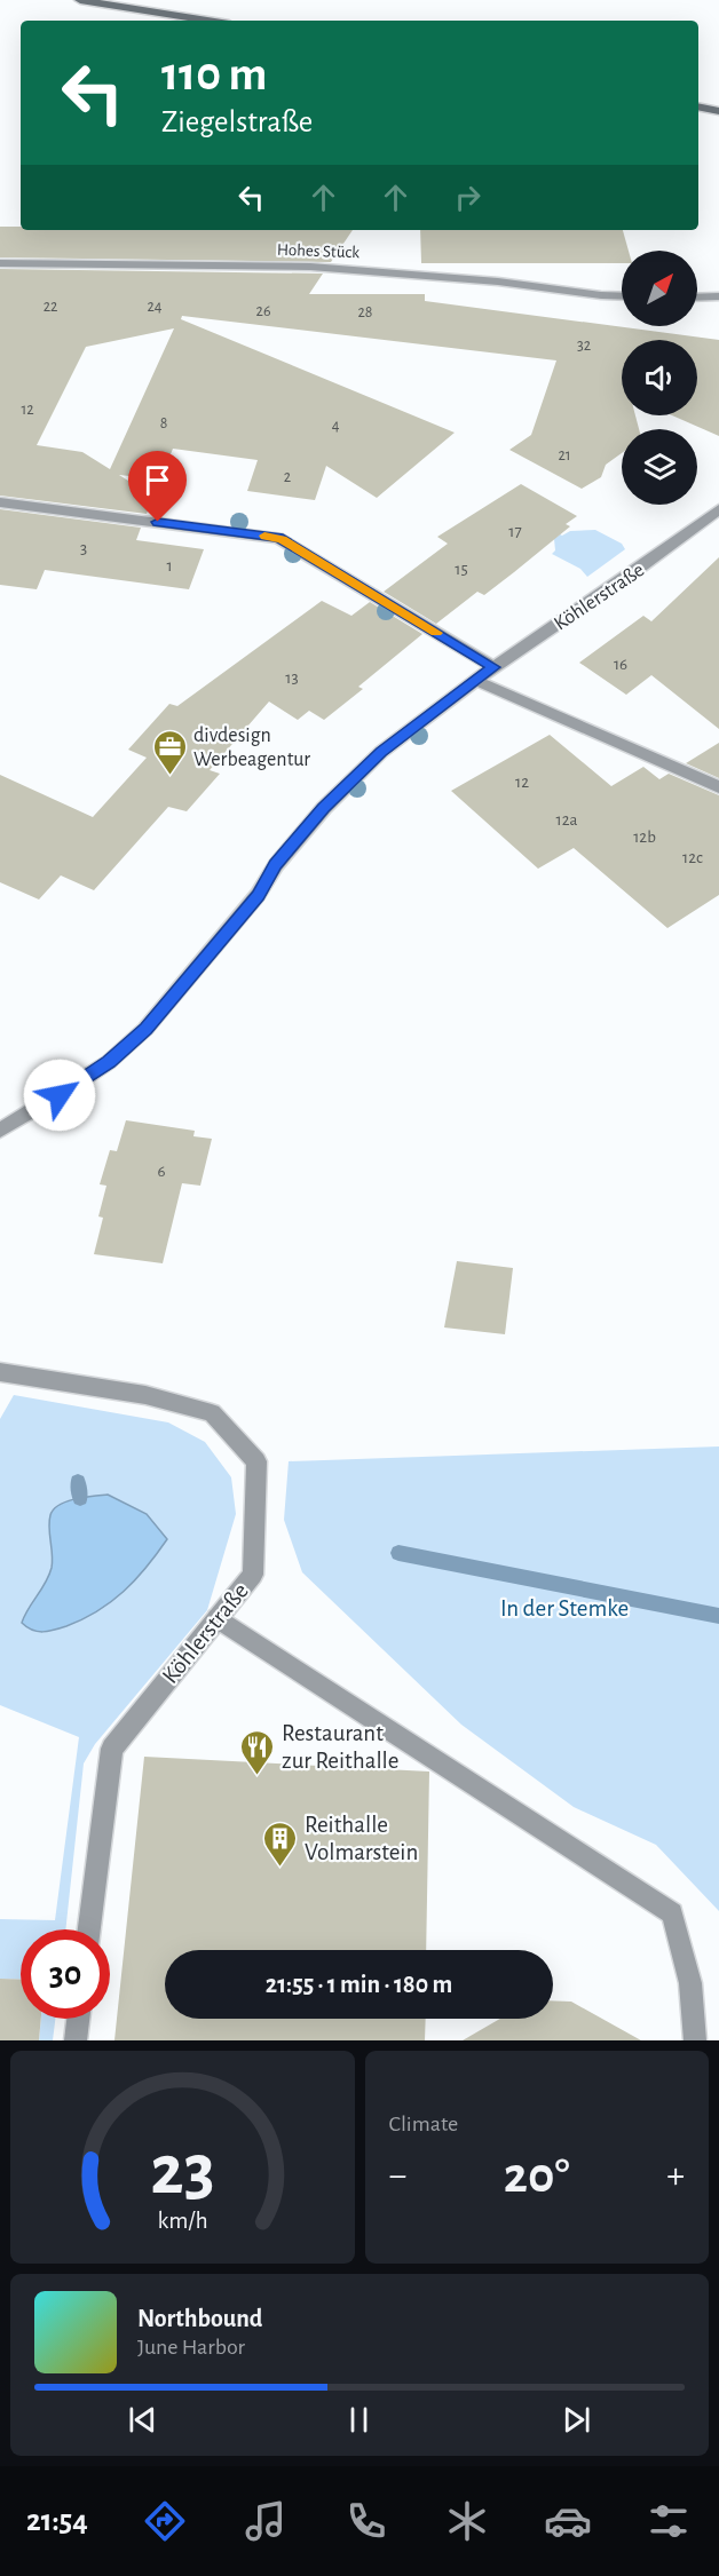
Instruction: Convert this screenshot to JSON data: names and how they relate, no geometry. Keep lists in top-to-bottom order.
{
  "streets": {
    "street": ["Hohes Stück", "Köhlerstraße"]
  },
  "parks": ["In der Stemke"],
  "places": {
    "office": ["divdesign Werbeagentur"],
    "restaurant": ["Restaurant zur Reithalle"],
    "building": ["Reithalle Volmarstein"]
  },
  "house_numbers": [
    "22",
    "24",
    "26",
    "28",
    "32",
    "12",
    "8",
    "4",
    "21",
    "2",
    "17",
    "3",
    "1",
    "15",
    "16",
    "13",
    "12",
    "12a",
    "12b",
    "12c",
    "6"
  ],
  "north": "top right",
  "page": {
    "turn": ["110 m", "Ziegelstraße"],
    "limit": "30",
    "trip": "21:55 · 1 min · 180 m",
    "tile": "Climate",
    "heat": ["−", "20°", "+"],
    "song": ["Northbound", "June Harbor"],
    "tabs": "21:54",
    "gauge": ["23", "km/h"]
  }
}
